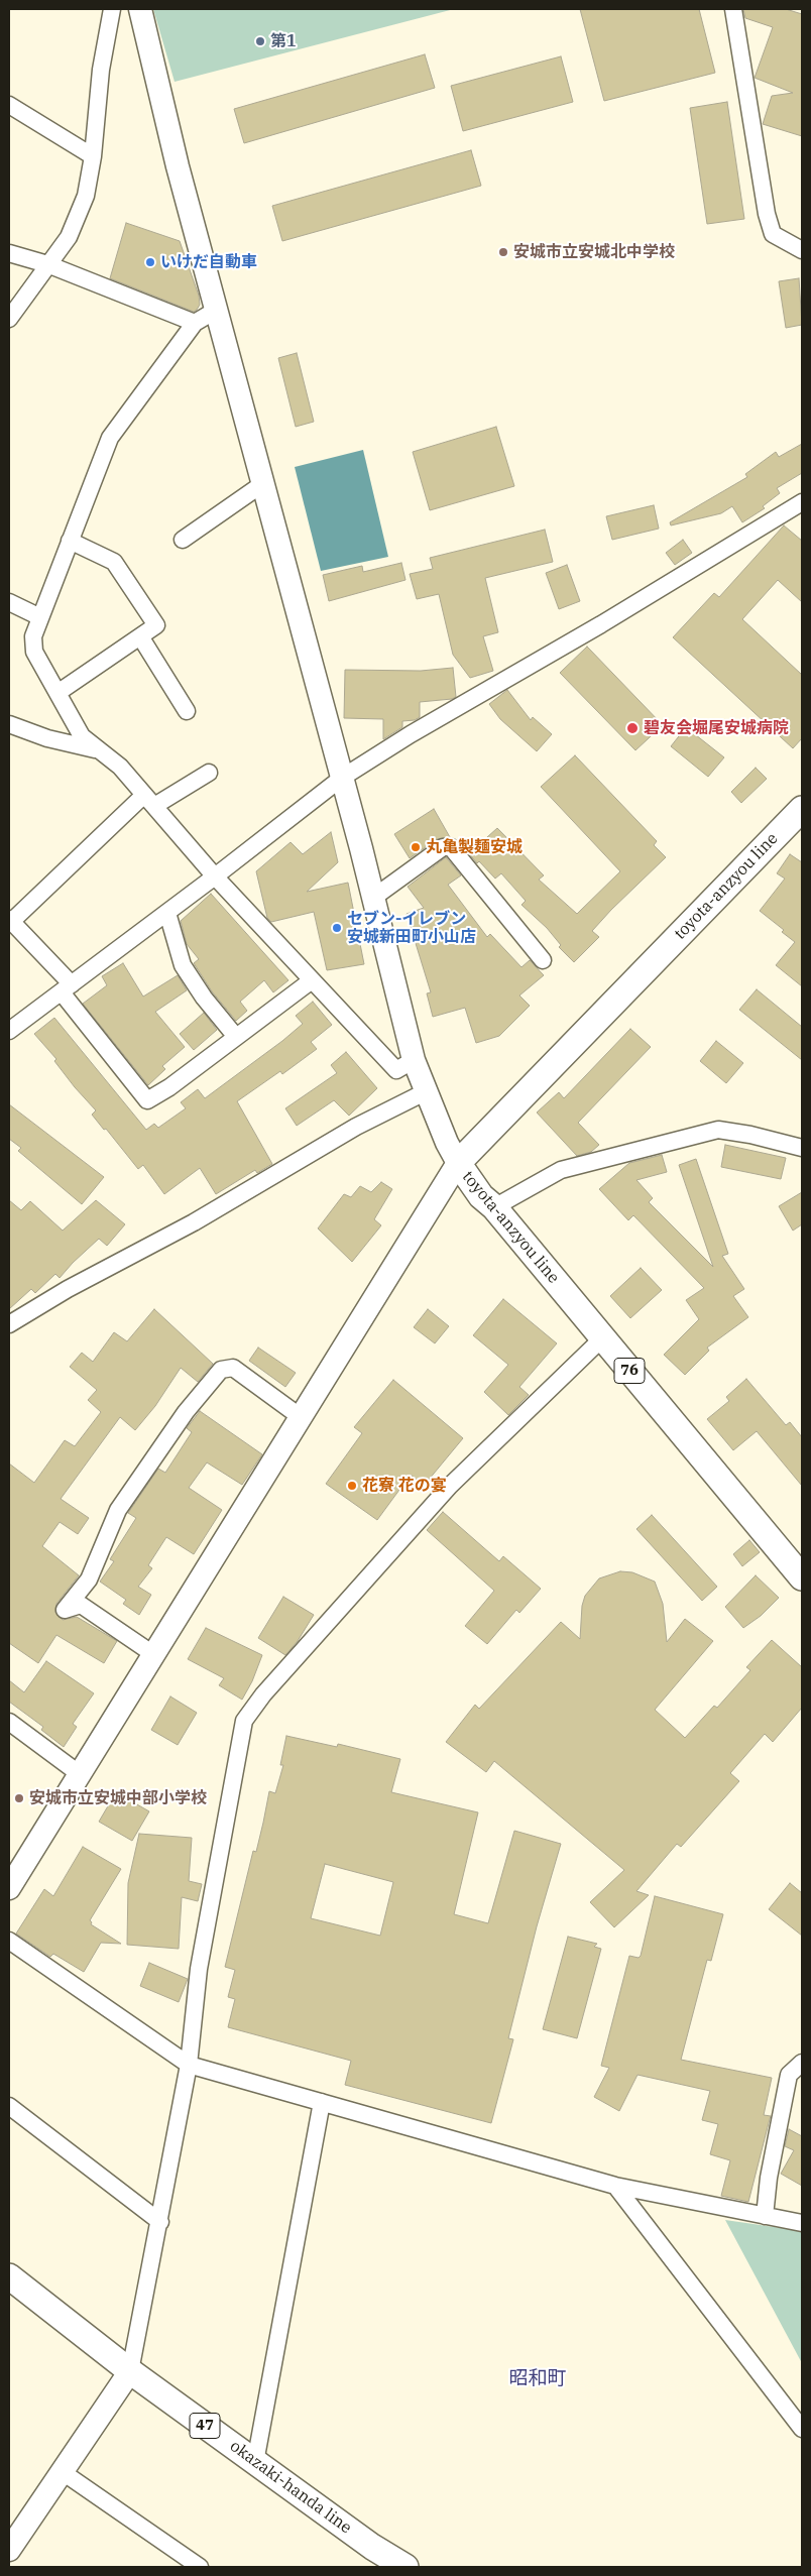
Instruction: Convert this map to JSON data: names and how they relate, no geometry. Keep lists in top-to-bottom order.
{
  "streets": {
    "main road": [
      "toyota-anzyou line",
      "76",
      "47",
      "okazaki-handa line"
    ]
  },
  "districts": ["昭和町"],
  "places": [
    "第1",
    "安城市立安城北中学校",
    "いけだ自動車",
    "碧友会堀尾安城病院",
    "丸亀製麺安城",
    "セブン-イレブン 安城新田町小山店",
    "花寮 花の宴",
    "安城市立安城中部小学校"
  ]
}
